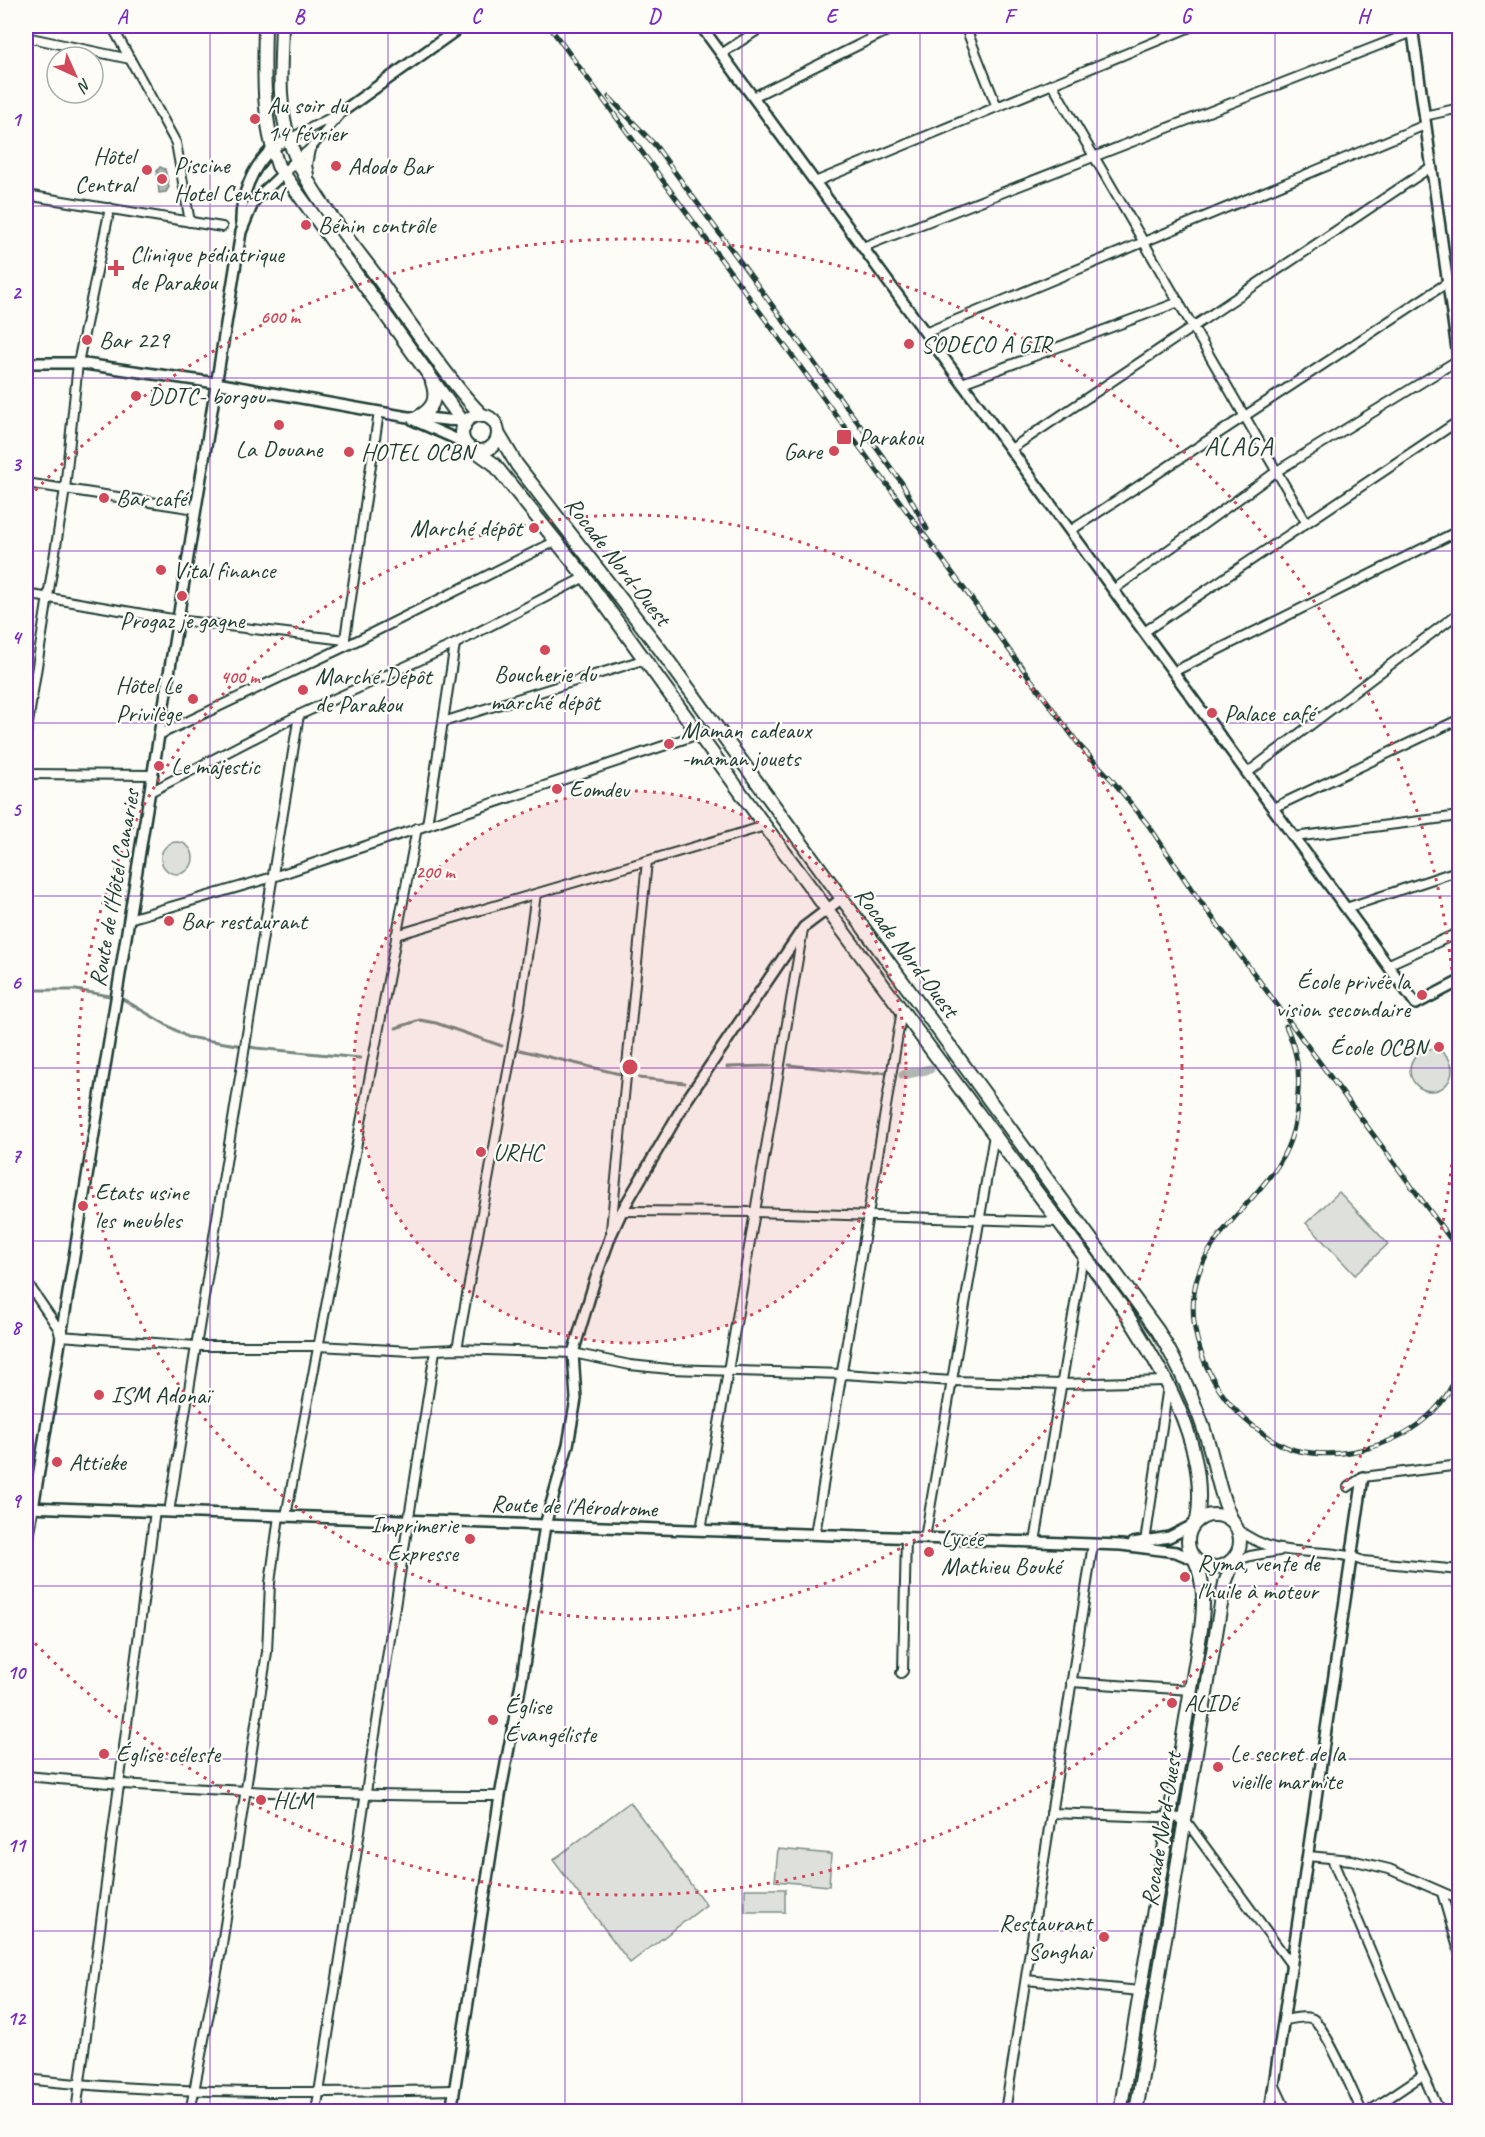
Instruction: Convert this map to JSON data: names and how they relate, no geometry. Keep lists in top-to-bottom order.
{
  "streets": {
    "main road": ["Rocade Nord-Ouest"],
    "street": ["Route de l'Hôtel Canaries", "Route de l'Aérodrome"]
  },
  "crossings": [
    ["Rocade Nord-Ouest", "Route de l'Aérodrome"],
    ["Route de l'Hôtel Canaries", "Route de l'Aérodrome"]
  ],
  "districts": ["ALAGA"],
  "places": {
    "other": [
      "Au soir du 14 février",
      "Adodo Bar",
      "Hôtel Central",
      "Piscine Hotel Central",
      "Bénin contrôle",
      "Bar 229",
      "SODECO A GIR",
      "DDTC- borgou",
      "La Douane",
      "Gare",
      "HOTEL OCBN",
      "Bar café",
      "Marché dépôt",
      "Vital finance",
      "Progaz je gagne",
      "Boucherie du marché dépôt",
      "Marché Dépôt de Parakou",
      "Hôtel Le Privilège",
      "Palace café",
      "Maman cadeaux -maman jouets",
      "Le majestic",
      "Eomdev",
      "Bar restaurant",
      "École privée la vision secondaire",
      "École OCBN",
      "URHC",
      "Etats usine les meubles",
      "ISM Adonaï",
      "Attieke",
      "Imprimerie Expresse",
      "Lycée Mathieu Bouké",
      "Ryma, vente de l'huile à moteur",
      "ALIDé",
      "Église Évangéliste",
      "Église céleste",
      "Le secret de la vieille marmite",
      "HLM",
      "Restaurant Songhai"
    ],
    "health": ["Clinique pédiatrique de Parakou"],
    "transit": ["Parakou"]
  },
  "north": "bottom right",
  "grid": {
    "columns": [
      "A",
      "B",
      "C",
      "D",
      "E",
      "F",
      "G",
      "H"
    ],
    "rows": [
      "1",
      "2",
      "3",
      "4",
      "5",
      "6",
      "7",
      "8",
      "9",
      "10",
      "11",
      "12"
    ]
  },
  "rings": ["600 m", "400 m", "200 m"]
}
